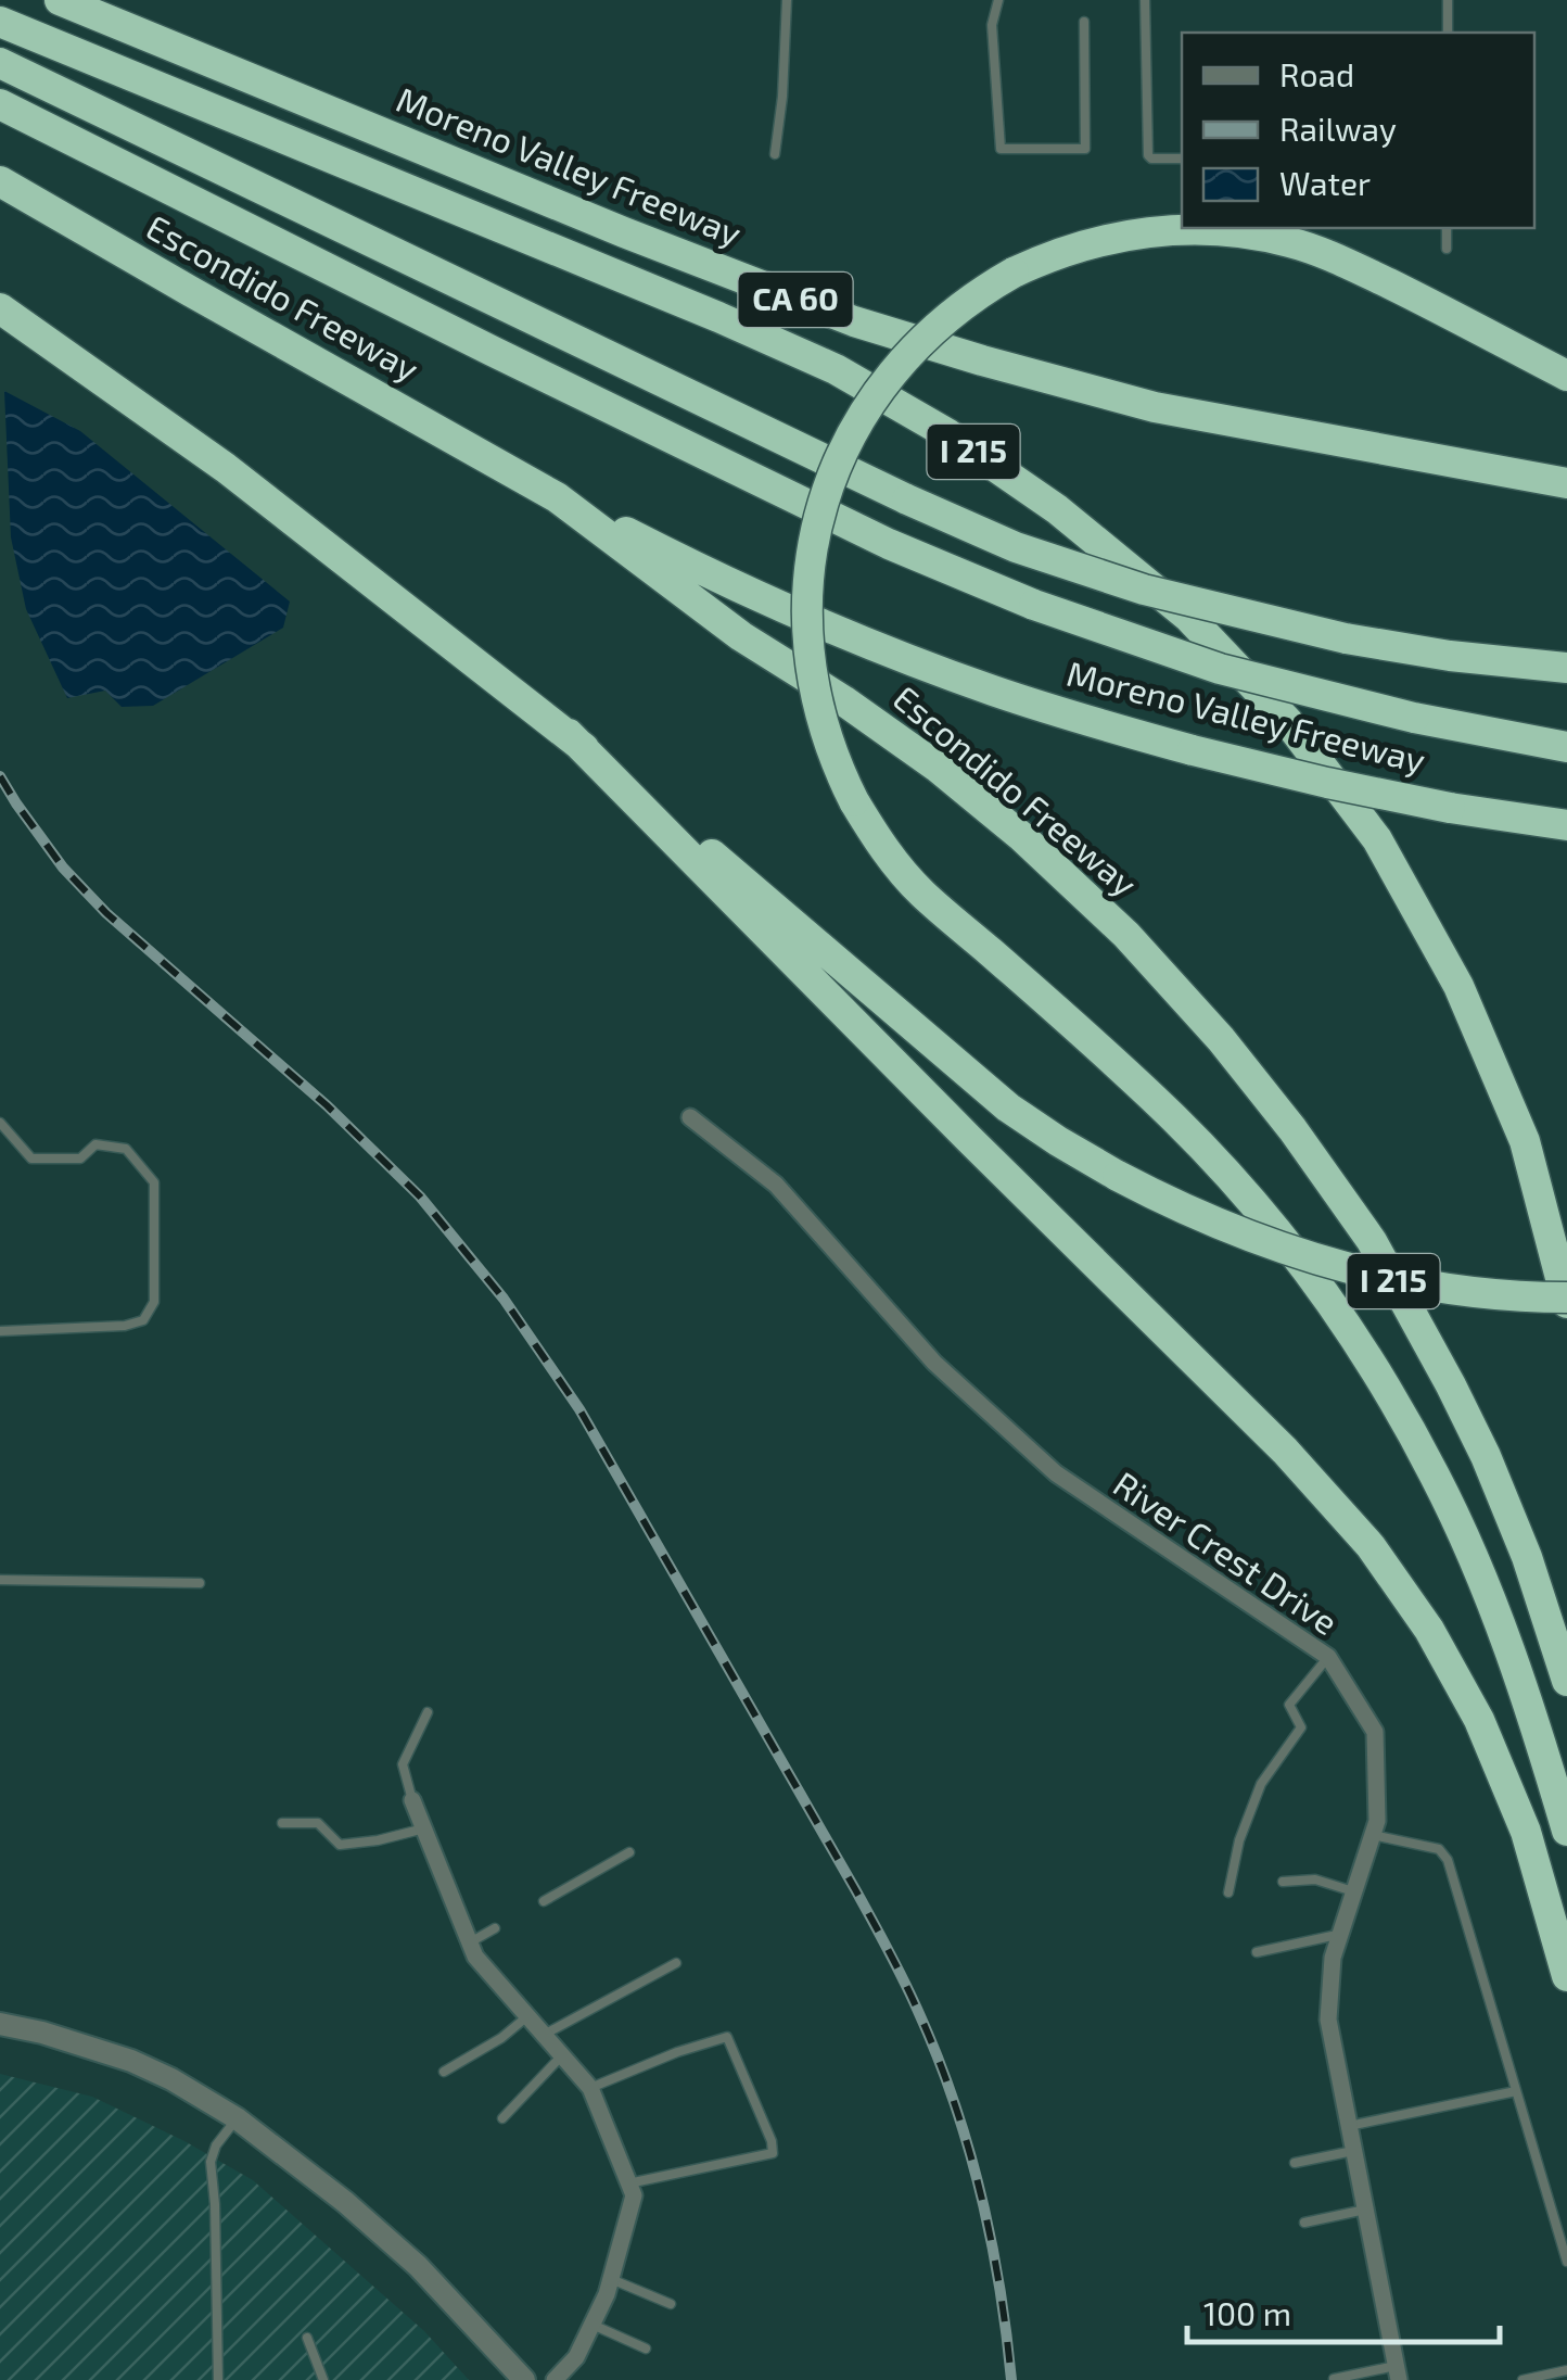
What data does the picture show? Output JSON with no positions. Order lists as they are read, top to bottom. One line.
{"streets":{"highway":["Moreno Valley Freeway","Escondido Freeway","CA 60","I 215"],"street":["River Crest Drive"]},"crossings":[["Moreno Valley Freeway","Escondido Freeway"]],"legend":["Road","Railway","Water"],"scale_bar":"100 m"}
